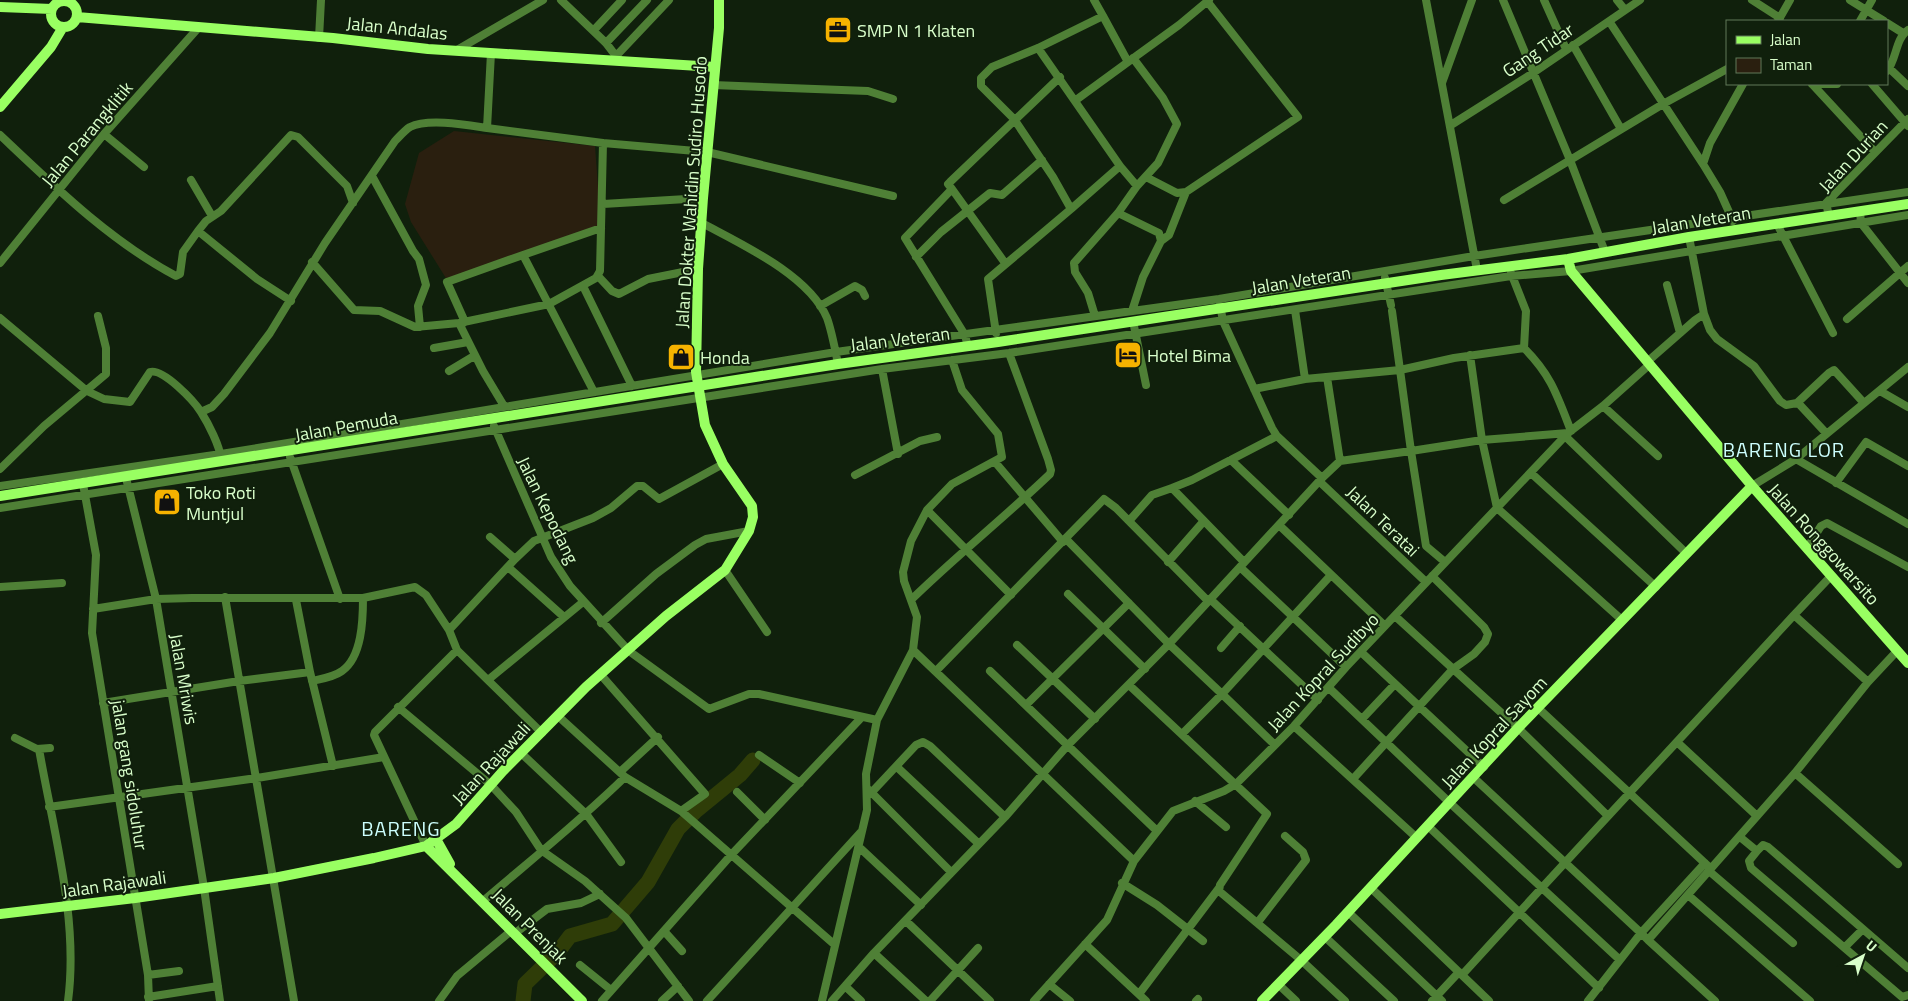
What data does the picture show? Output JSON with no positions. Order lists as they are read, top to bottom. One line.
{"streets":{"street":["Jalan Andalas","Gang Tidar","Jalan Parangklitik","Jalan Durian","Jalan Dokter Wahidin Sudiro Husodo","Jalan Veteran","Jalan Pemuda","Jalan Kepodang","Jalan Teratai","Jalan Ronggowarsito","Jalan Kopral Sudibyo","Jalan Mriwis","Jalan Kopral Sayom","Jalan Rajawali","jalan gang sidoluhur","Jalan Prenjak"]},"crossings":[["Jalan Andalas","Jalan Parangklitik"],["Jalan Andalas","Jalan Dokter Wahidin Sudiro Husodo"],["Jalan Durian","Jalan Veteran"],["Jalan Dokter Wahidin Sudiro Husodo","Jalan Veteran"],["Jalan Dokter Wahidin Sudiro Husodo","Jalan Pemuda"],["Jalan Dokter Wahidin Sudiro Husodo","Jalan Rajawali"],["Jalan Veteran","Jalan Pemuda"],["Jalan Veteran","Jalan Ronggowarsito"],["Jalan Veteran","Jalan Rajawali"],["Jalan Pemuda","Jalan Kepodang"],["Jalan Pemuda","Jalan Mriwis"],["Jalan Pemuda","Jalan Rajawali"],["Jalan Pemuda","jalan gang sidoluhur"],["Jalan Kepodang","Jalan Rajawali"],["Jalan Teratai","Jalan Kopral Sudibyo"],["Jalan Ronggowarsito","Jalan Kopral Sudibyo"],["Jalan Ronggowarsito","Jalan Kopral Sayom"],["Jalan Mriwis","Jalan Rajawali"],["Jalan Rajawali","jalan gang sidoluhur"],["Jalan Rajawali","Jalan Prenjak"]],"districts":["BARENG LOR","BARENG"],"places":{"office":["SMP N 1 Klaten"],"hotel":["Hotel Bima"],"shop":["Honda","Toko Roti Muntjul"]},"legend":["Jalan","Taman"],"north":"top right"}
